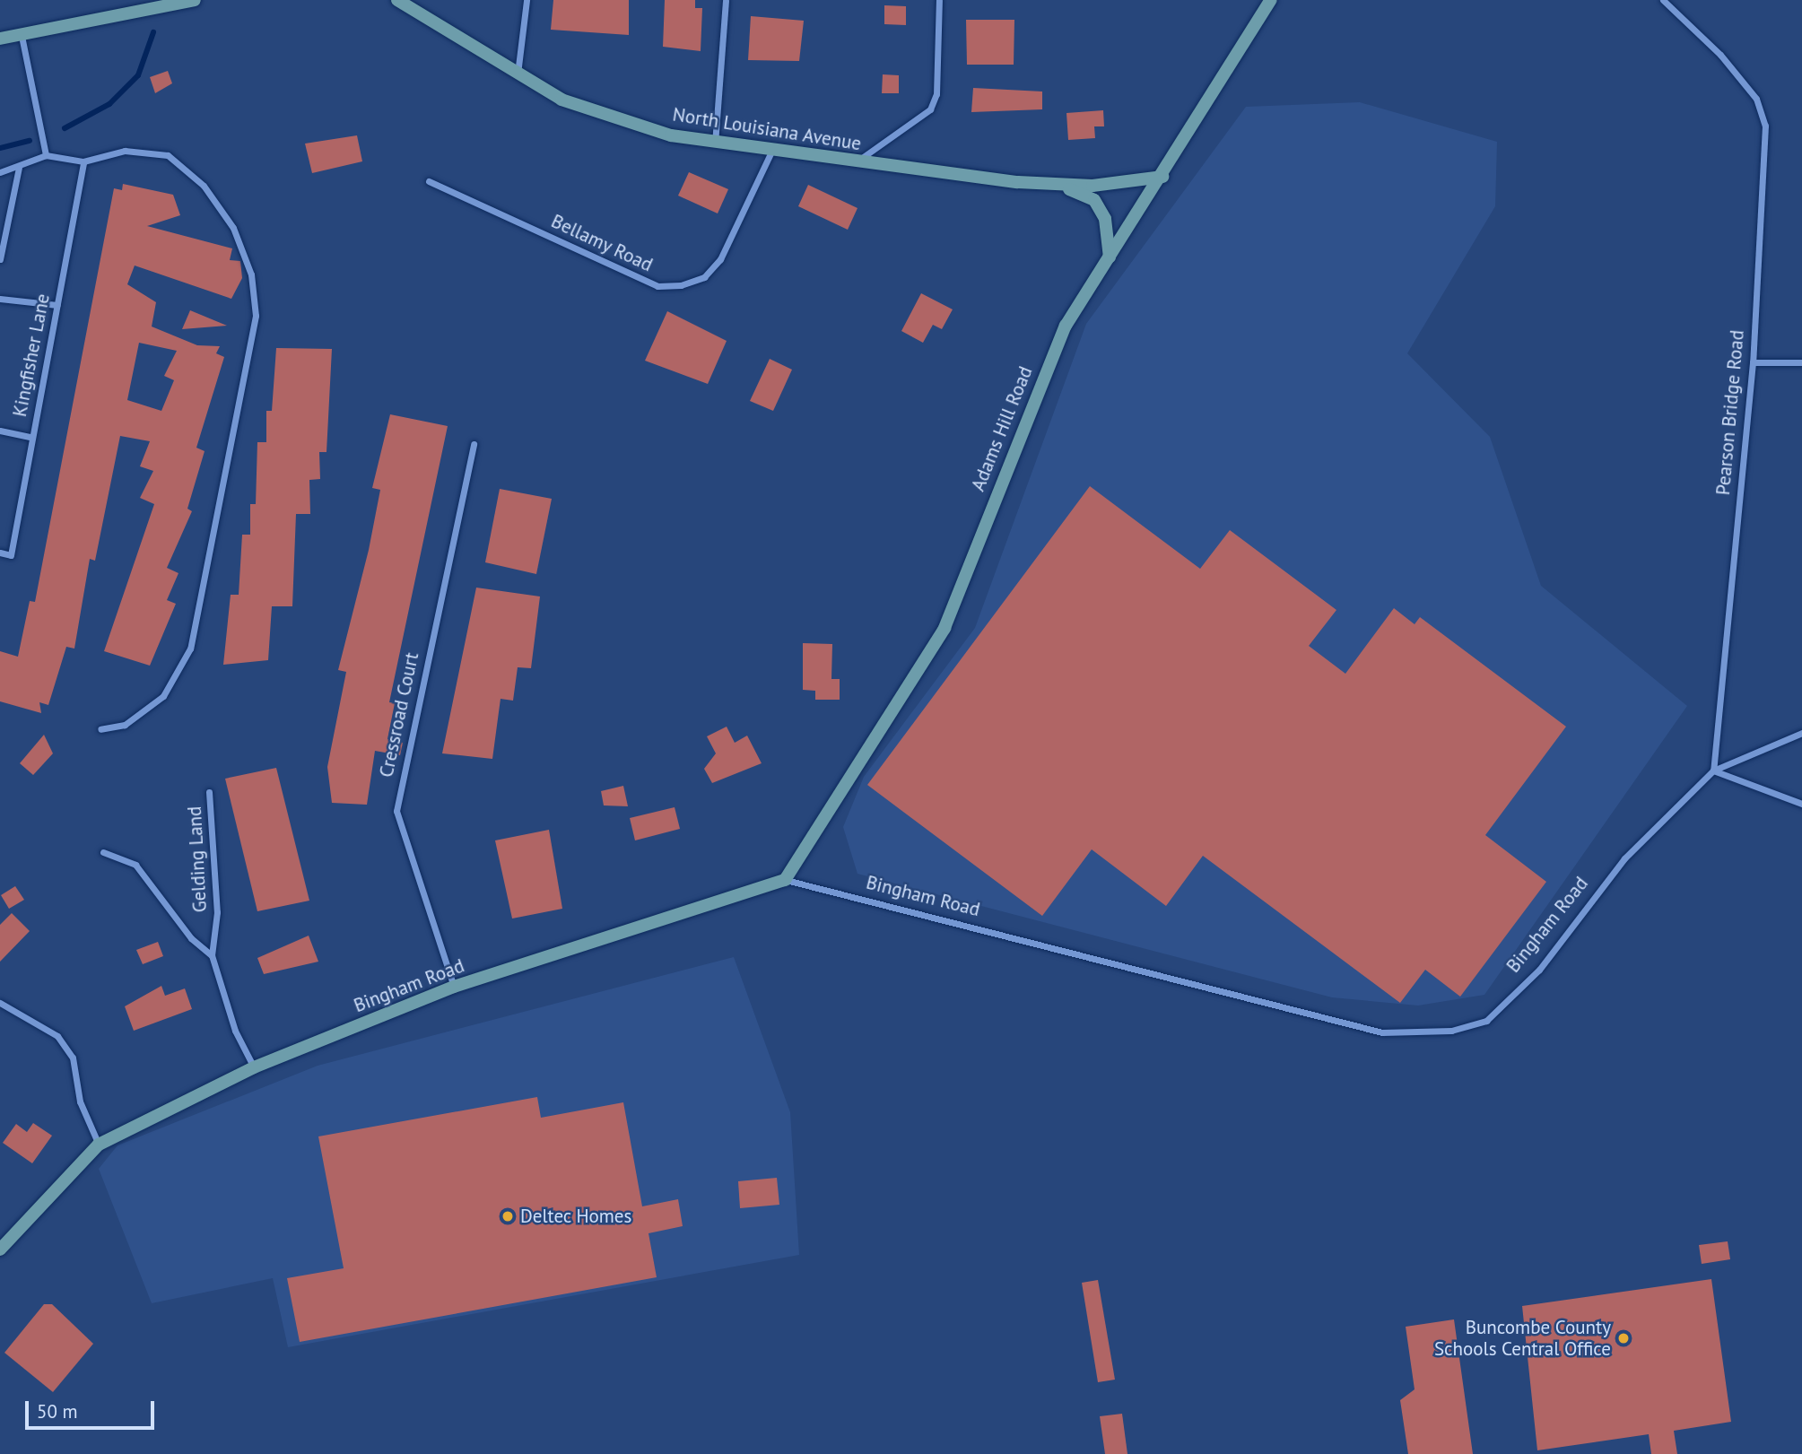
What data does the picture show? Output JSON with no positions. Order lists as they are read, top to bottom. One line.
{"streets":{"street":["North Louisiana Avenue","Bellamy Road","Kingfisher Lane","Pearson Bridge Road","Adams Hill Road","Cressroad Court","Gelding Land","Bingham Road"]},"crossings":[["North Louisiana Avenue","Bellamy Road"],["North Louisiana Avenue","Adams Hill Road"],["Pearson Bridge Road","Bingham Road"],["Adams Hill Road","Bingham Road"],["Cressroad Court","Bingham Road"],["Gelding Land","Bingham Road"]],"places":["Deltec Homes","Buncombe County Schools Central Office"],"scale_bar":"50 m"}
